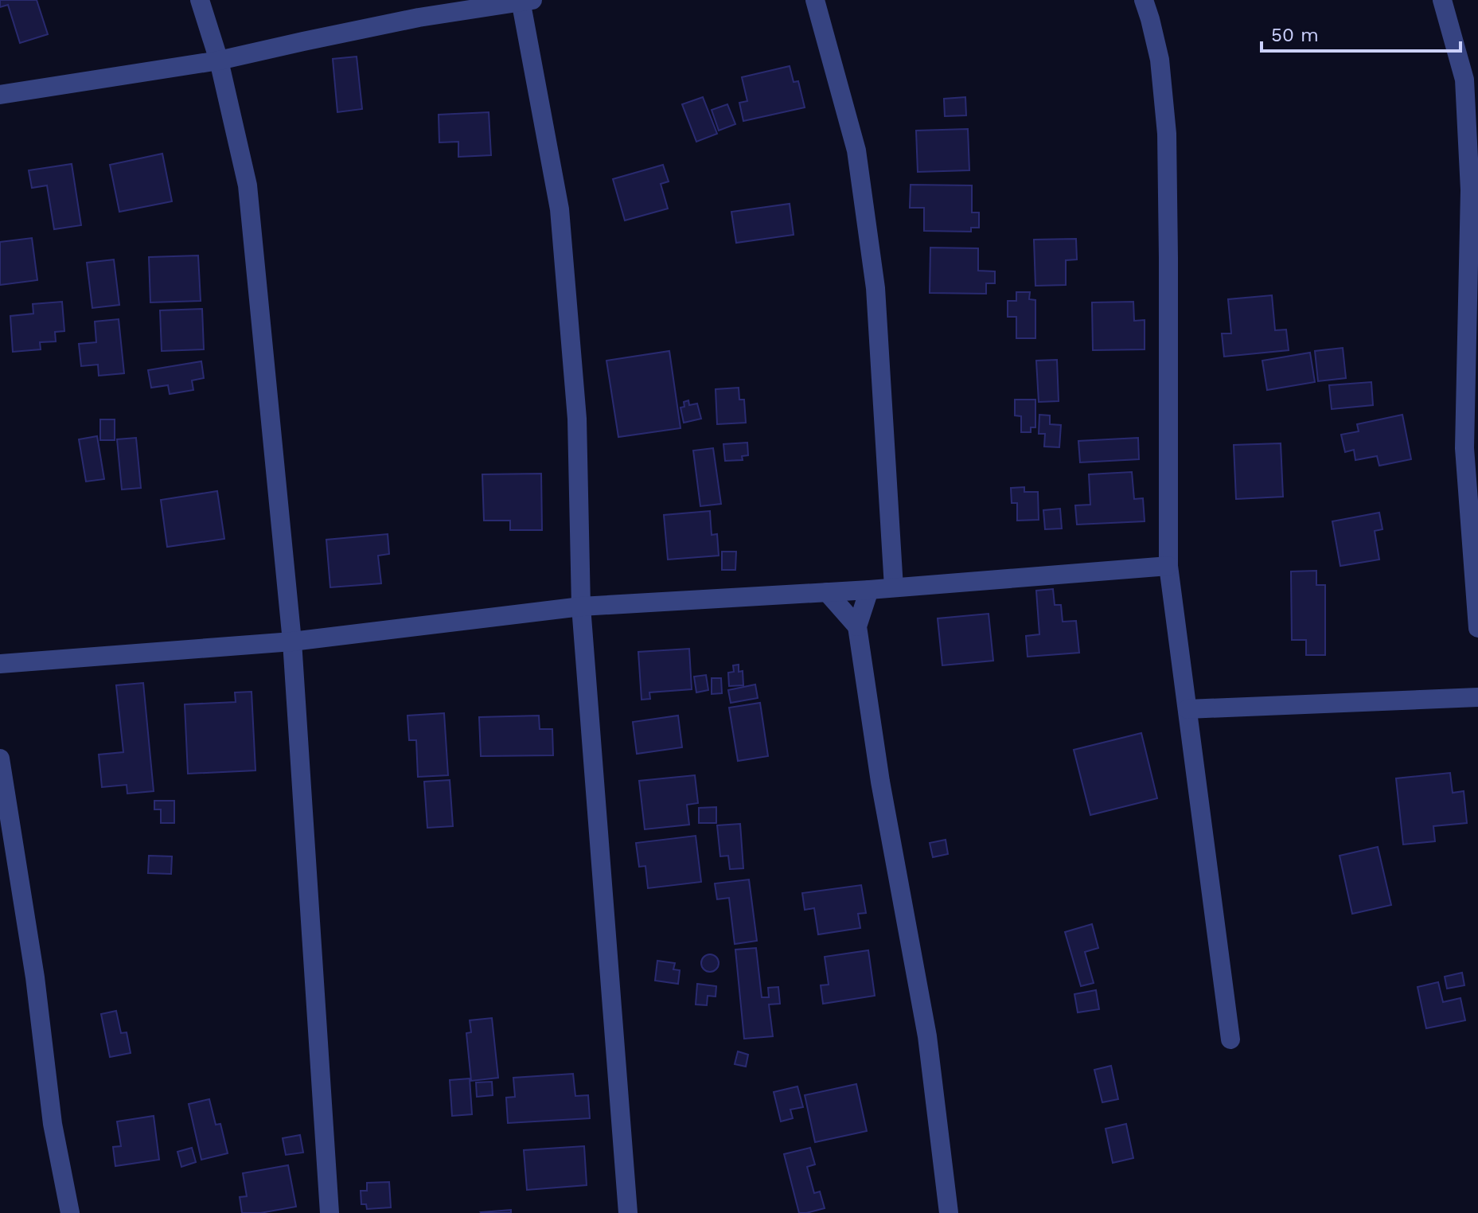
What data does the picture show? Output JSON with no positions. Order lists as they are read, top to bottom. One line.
{"scale_bar":"50 m"}
